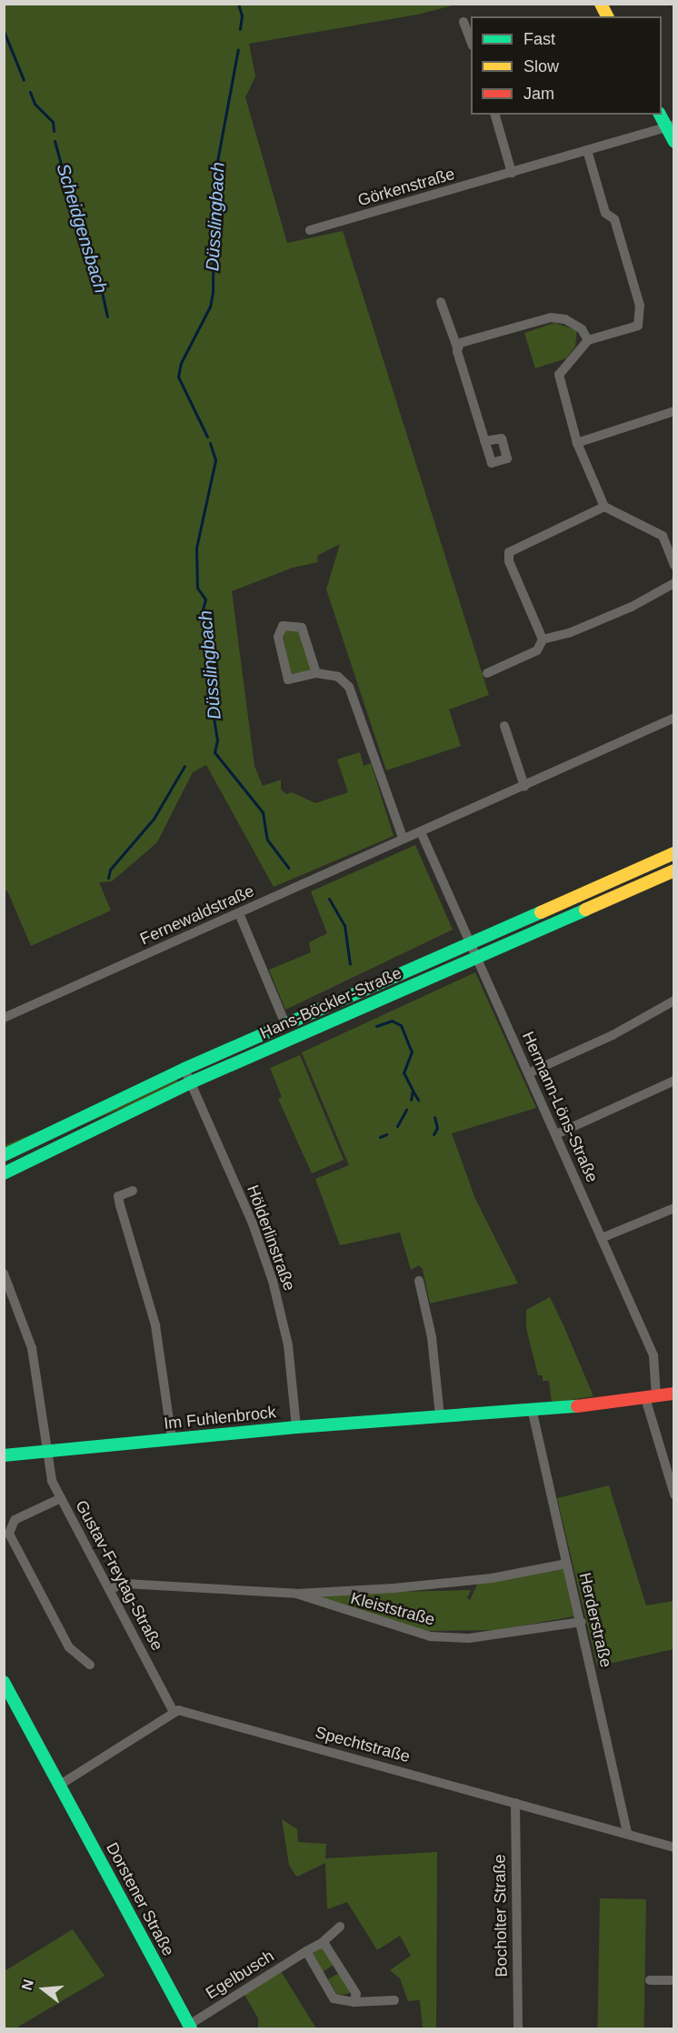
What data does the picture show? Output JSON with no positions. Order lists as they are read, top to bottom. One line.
{"streets":{"main road":["Hans-Böckler-Straße","Im Fuhlenbrock","Dorstener Straße"],"street":["Görkenstraße","Fernewaldstraße","Hermann-Löns-Straße","Hölderlinstraße","Gustav-Freytag-Straße","Kleiststraße","Herderstraße","Spechtstraße","Bocholter Straße","Egelbusch"]},"crossings":[["Fernewaldstraße","Hans-Böckler-Straße"],["Fernewaldstraße","Hermann-Löns-Straße"],["Hans-Böckler-Straße","Hermann-Löns-Straße"],["Hans-Böckler-Straße","Hölderlinstraße"],["Hermann-Löns-Straße","Im Fuhlenbrock"],["Hölderlinstraße","Im Fuhlenbrock"],["Im Fuhlenbrock","Gustav-Freytag-Straße"],["Im Fuhlenbrock","Herderstraße"],["Gustav-Freytag-Straße","Kleiststraße"],["Gustav-Freytag-Straße","Spechtstraße"],["Kleiststraße","Herderstraße"],["Herderstraße","Spechtstraße"],["Spechtstraße","Bocholter Straße"],["Dorstener Straße","Egelbusch"]],"water":["Düsslingbach","Scheidgensbach"],"legend":["Fast","Slow","Jam"],"north":"left"}
